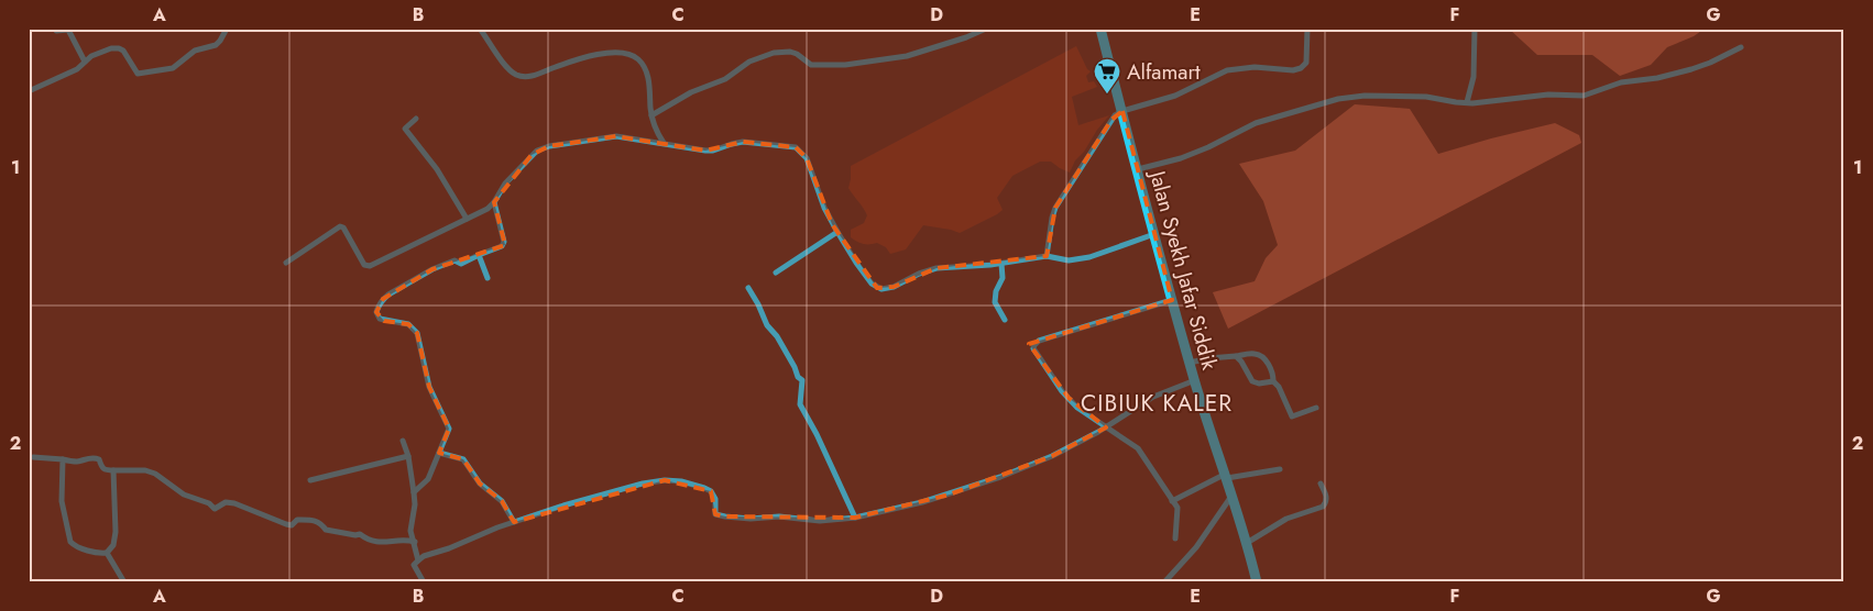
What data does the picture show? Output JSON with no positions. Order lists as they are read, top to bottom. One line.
{"streets":{"main road":["Jalan Syekh Jafar Siddik"]},"districts":["CIBIUK KALER"],"places":{"supermarket":["Alfamart"]},"grid":{"columns":["A","B","C","D","E","F","G"],"rows":["1","2"]}}
